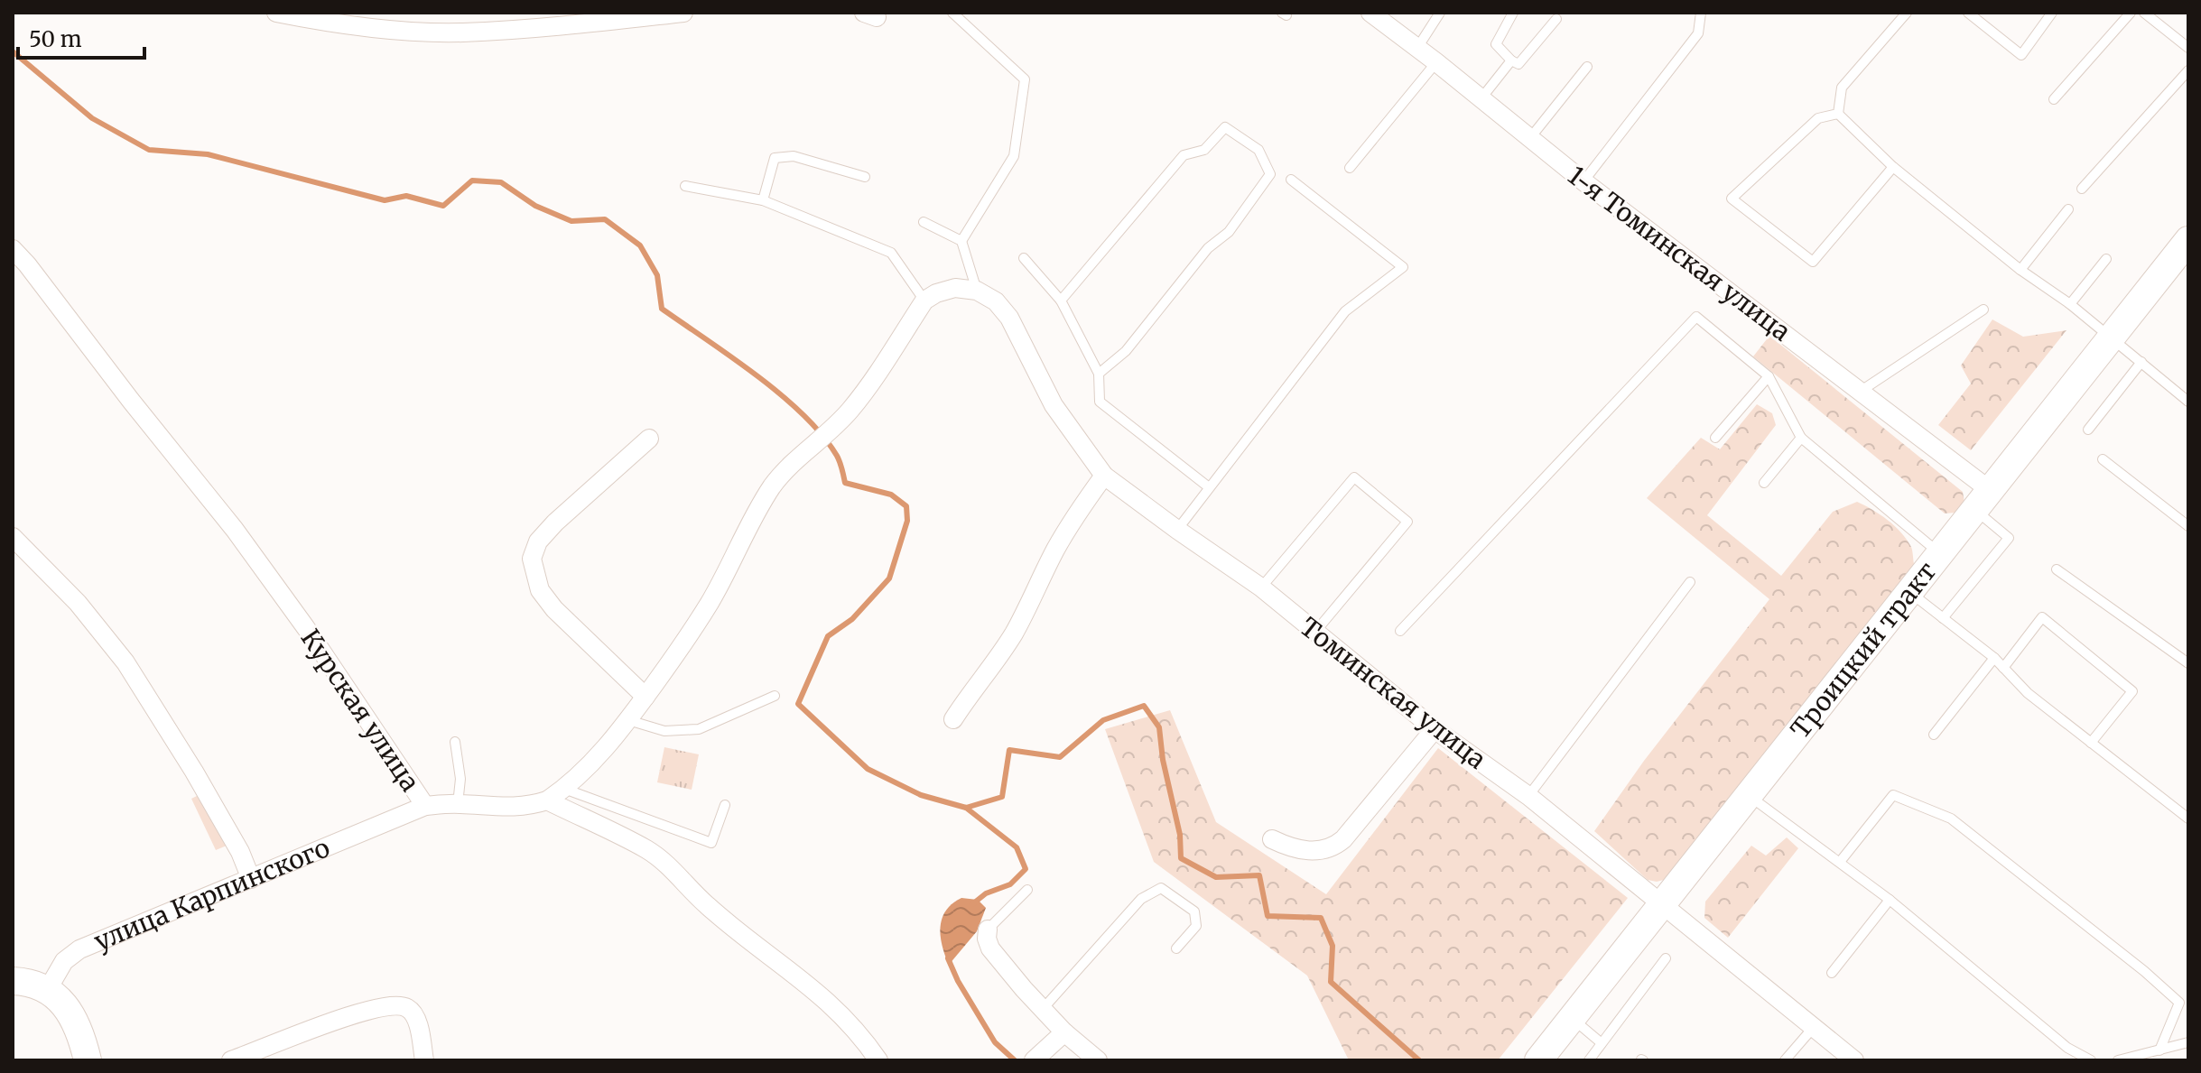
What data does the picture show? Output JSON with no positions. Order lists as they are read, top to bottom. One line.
{"streets":{"main road":["Троицкий тракт"],"street":["1-я Томинская улица","Томинская улица","Курская улица","улица Карпинского"]},"crossings":[["1-я Томинская улица","Троицкий тракт"],["Троицкий тракт","Томинская улица"],["Курская улица","улица Карпинского"]],"scale_bar":"50 m"}
